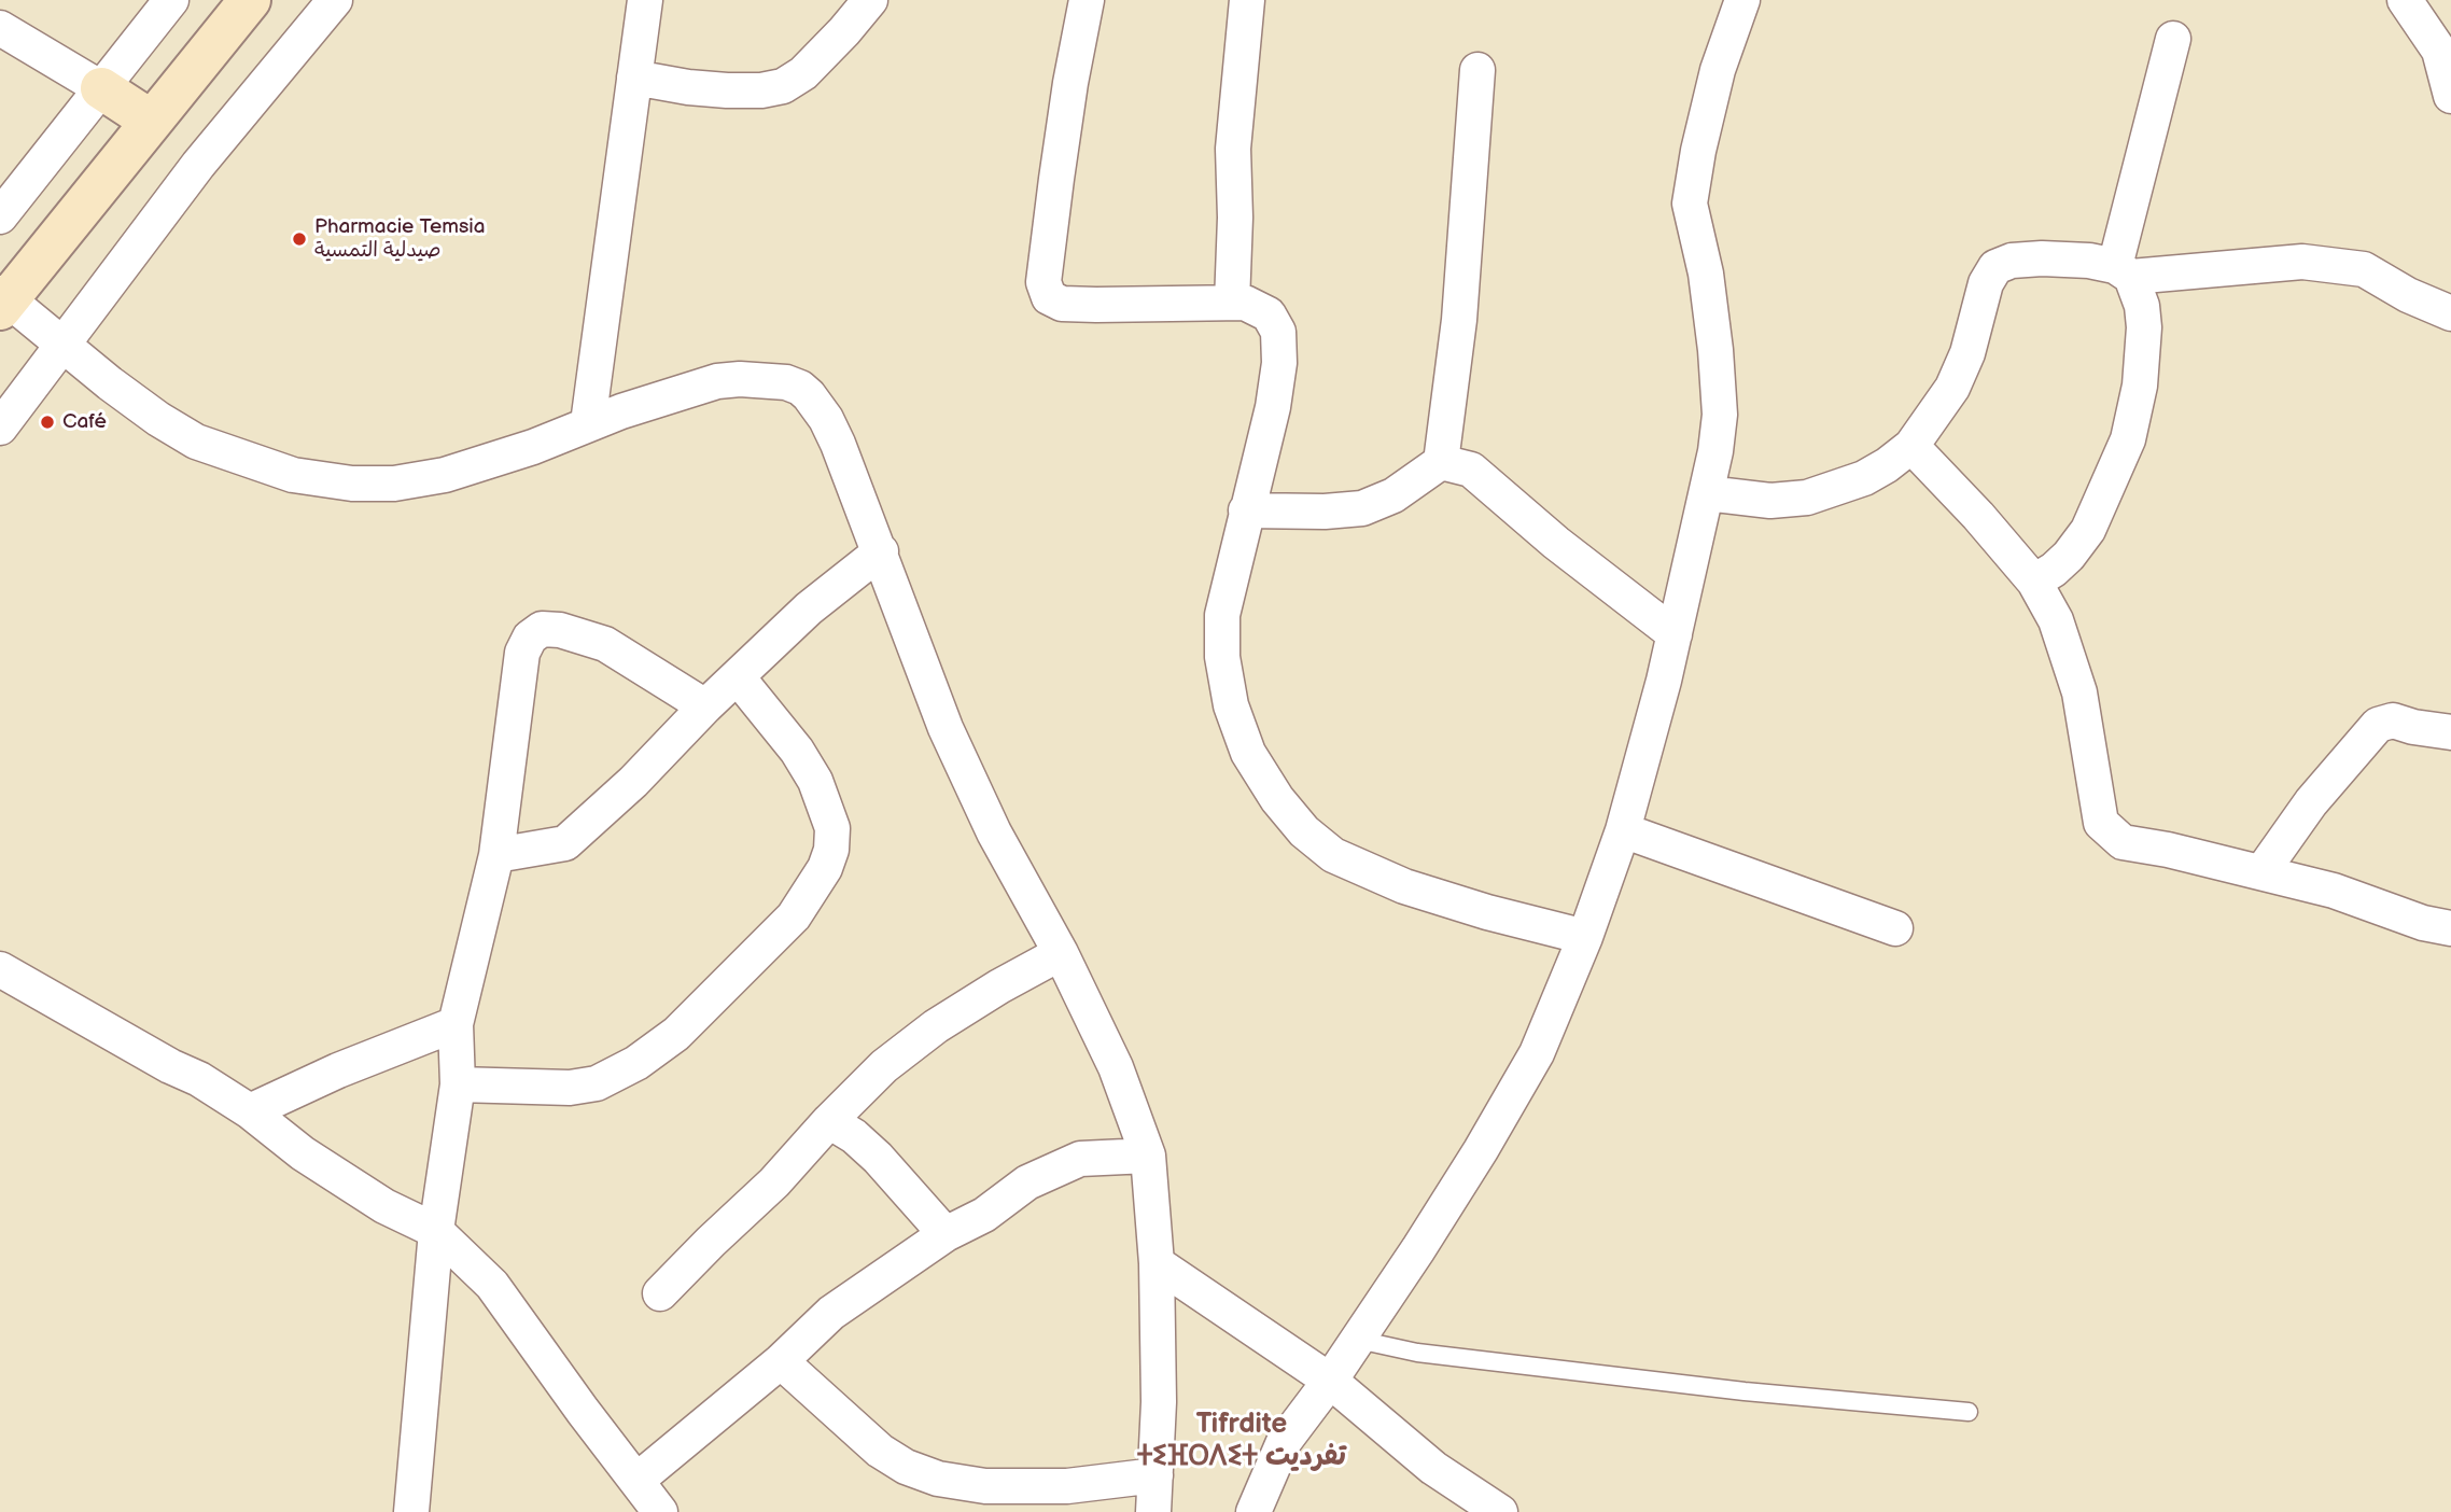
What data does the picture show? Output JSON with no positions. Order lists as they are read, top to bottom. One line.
{"districts":["Tifrdite ⵜⵉⴼⵔⴷⵉⵜ تفرديت"],"places":["Pharmacie Temsia صيدلية التمسية","Café"]}
